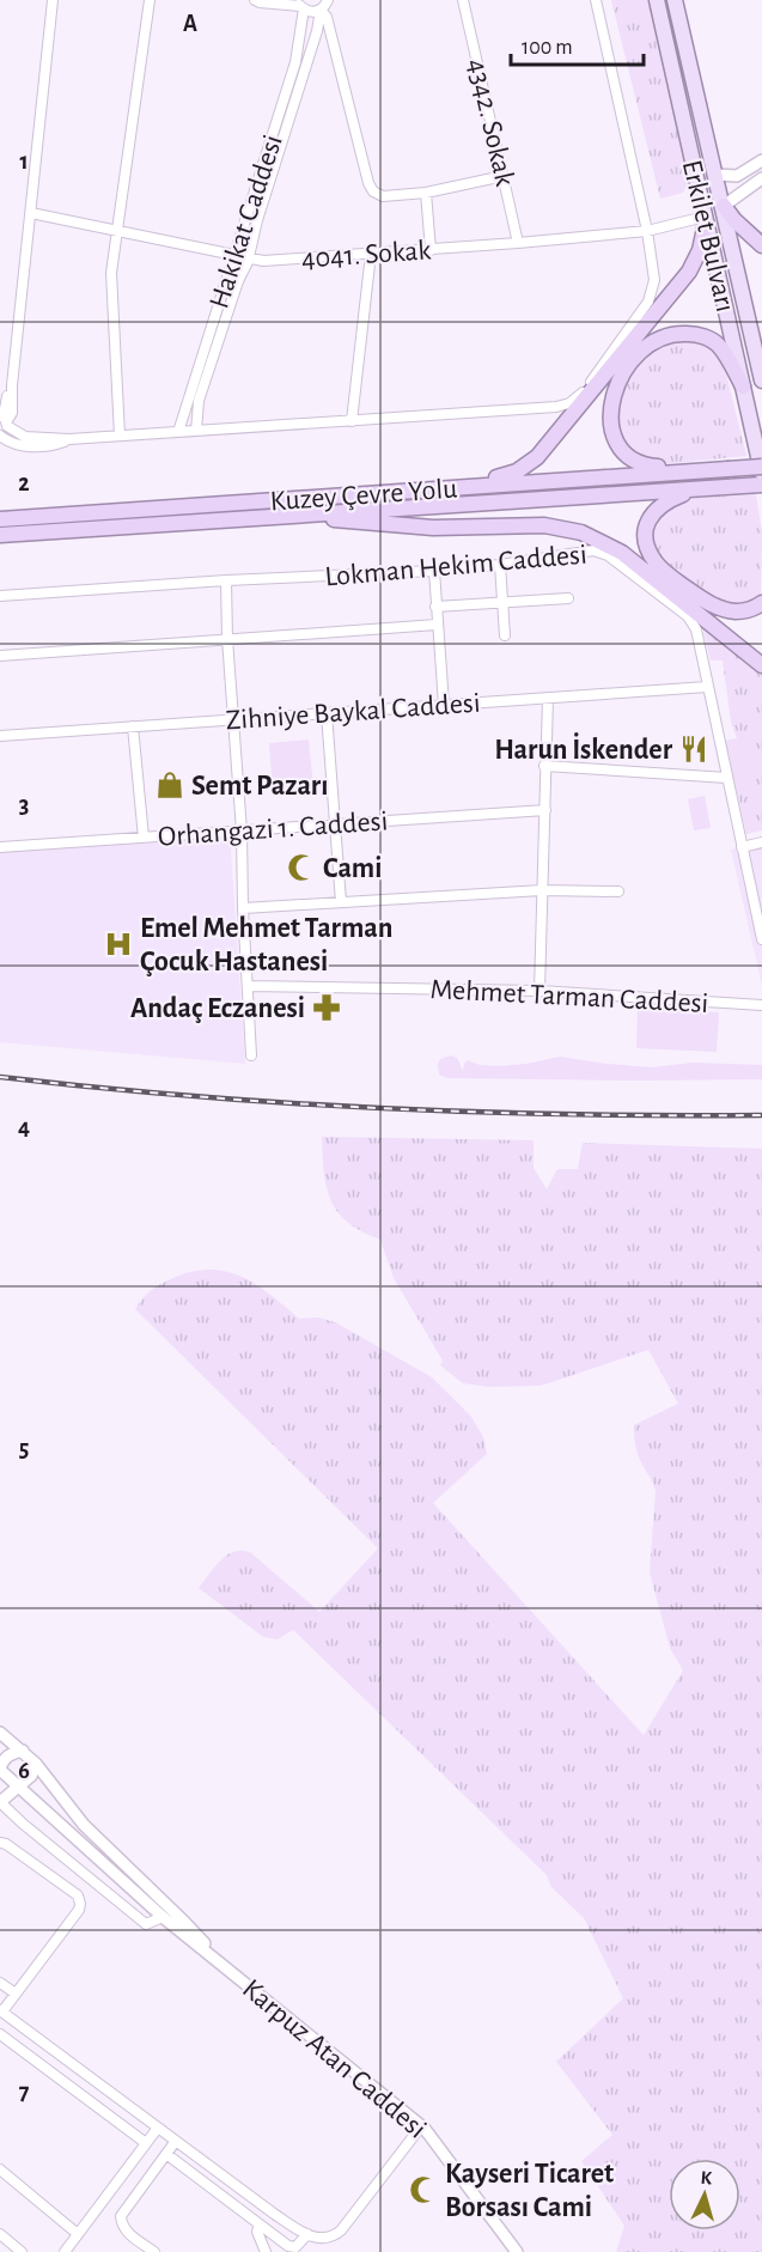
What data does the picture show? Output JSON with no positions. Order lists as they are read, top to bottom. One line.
{"streets":{"highway":["Kuzey Çevre Yolu"],"main road":["Erkilet Bulvarı"],"street":["4342. Sokak","Hakikat Caddesi","4041. Sokak","Lokman Hekim Caddesi","Zihniye Baykal Caddesi","Orhangazi 1. Caddesi","Mehmet Tarman Caddesi","Karpuz Atan Caddesi"]},"crossings":[["4342. Sokak","4041. Sokak"],["Hakikat Caddesi","4041. Sokak"],["Erkilet Bulvarı","4041. Sokak"],["Lokman Hekim Caddesi","Zihniye Baykal Caddesi"]],"places":{"restaurant":["Harun İskender"],"shop":["Semt Pazarı"],"mosque":["Cami","Kayseri Ticaret Borsası Cami"],"hospital":["Emel Mehmet Tarman Çocuk Hastanesi"],"pharmacy":["Andaç Eczanesi"]},"scale_bar":"100 m","north":"top","grid":{"columns":["A"],"rows":["1","2","3","4","5","6","7"]}}
